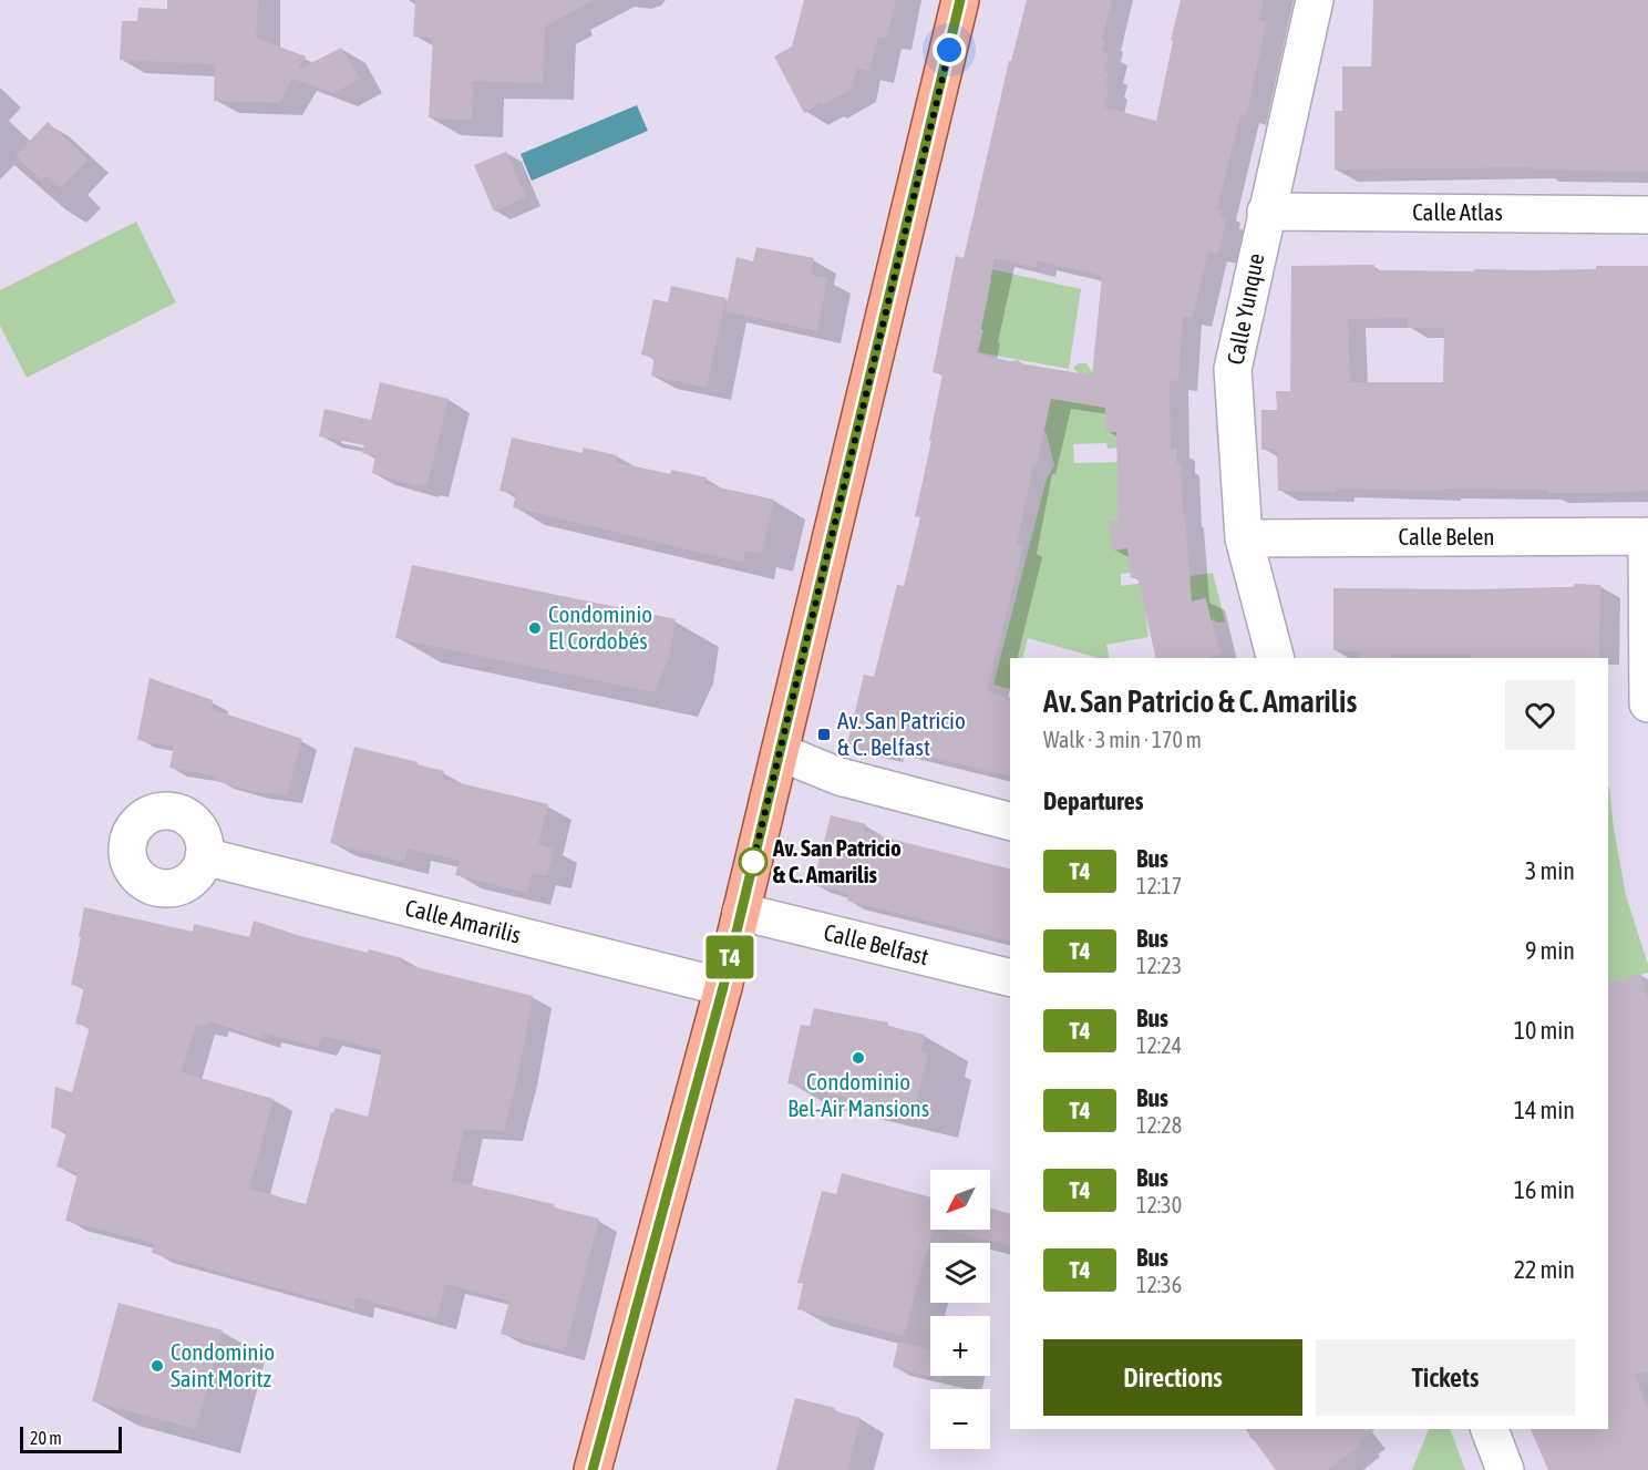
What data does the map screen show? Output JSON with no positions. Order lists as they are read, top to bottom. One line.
{"streets":{"street":["Calle Atlas","Calle Yunque","Calle Belen","Calle Amarilis","Calle Belfast"]},"crossings":[["Calle Atlas","Calle Yunque"],["Calle Yunque","Calle Belen"]],"places":{"other":["Condominio El Cordobés","Av. San Patricio & C. Amarilis","Condominio Bel-Air Mansions","Condominio Saint Moritz"],"transit":["Av. San Patricio & C. Belfast"]},"lines":["bus line T4"],"scale_bar":"20 m","north":"bottom left","page":{"on_map":"T4","heading":[["Av. San Patricio & C. Amarilis","Walk · 3 min · 170 m"],"Departures"],"list":[{"mark":"T4","name":"Bus","note":"12:17","value":"3 min"},{"mark":"T4","name":"Bus","note":"12:23","value":"9 min"},{"mark":"T4","name":"Bus","note":"12:24","value":"10 min"},{"mark":"T4","name":"Bus","note":"12:28","value":"14 min"},{"mark":"T4","name":"Bus","note":"12:30","value":"16 min"},{"mark":"T4","name":"Bus","note":"12:36","value":"22 min"}],"map_buttons":["+","−"],"buttons":["Directions","Tickets"],"scale":"20 m"}}
